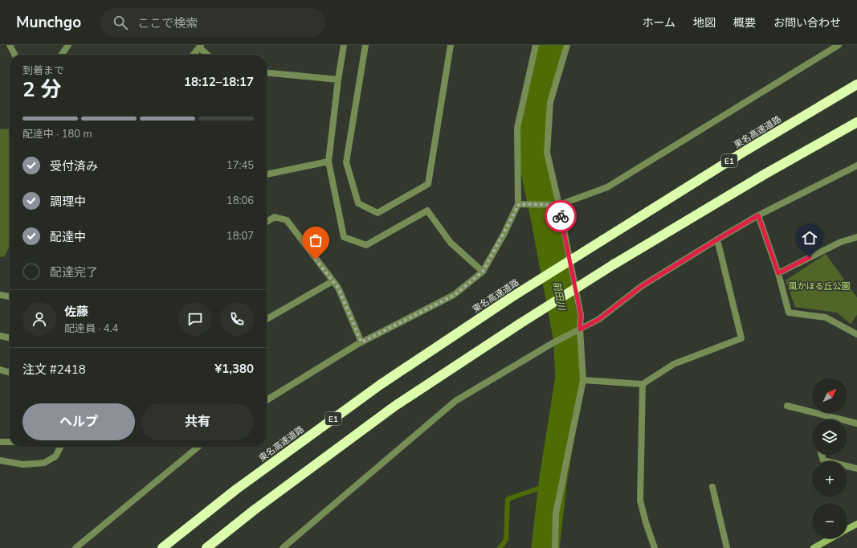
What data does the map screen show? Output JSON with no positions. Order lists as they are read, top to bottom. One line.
{"streets":{"highway":["東名高速道路","E1"]},"water":["前田川"],"parks":["風かほる丘公園"],"north":"top right","page":{"header":"Munchgo","search":"ここで検索","nav":["ホーム","地図","概要","お問い合わせ"],"heading":["2 分","到着まで","18:12–18:17"],"panel":["佐藤","配達員 · 4.4","注文 #2418","¥1,380"],"bar":"配達中 · 180 m","list":[["受付済み","17:45"],["調理中","18:06"],["配達中","18:07"],"配達完了"],"map_buttons":["+","−"],"buttons":["ヘルプ","共有"]}}
